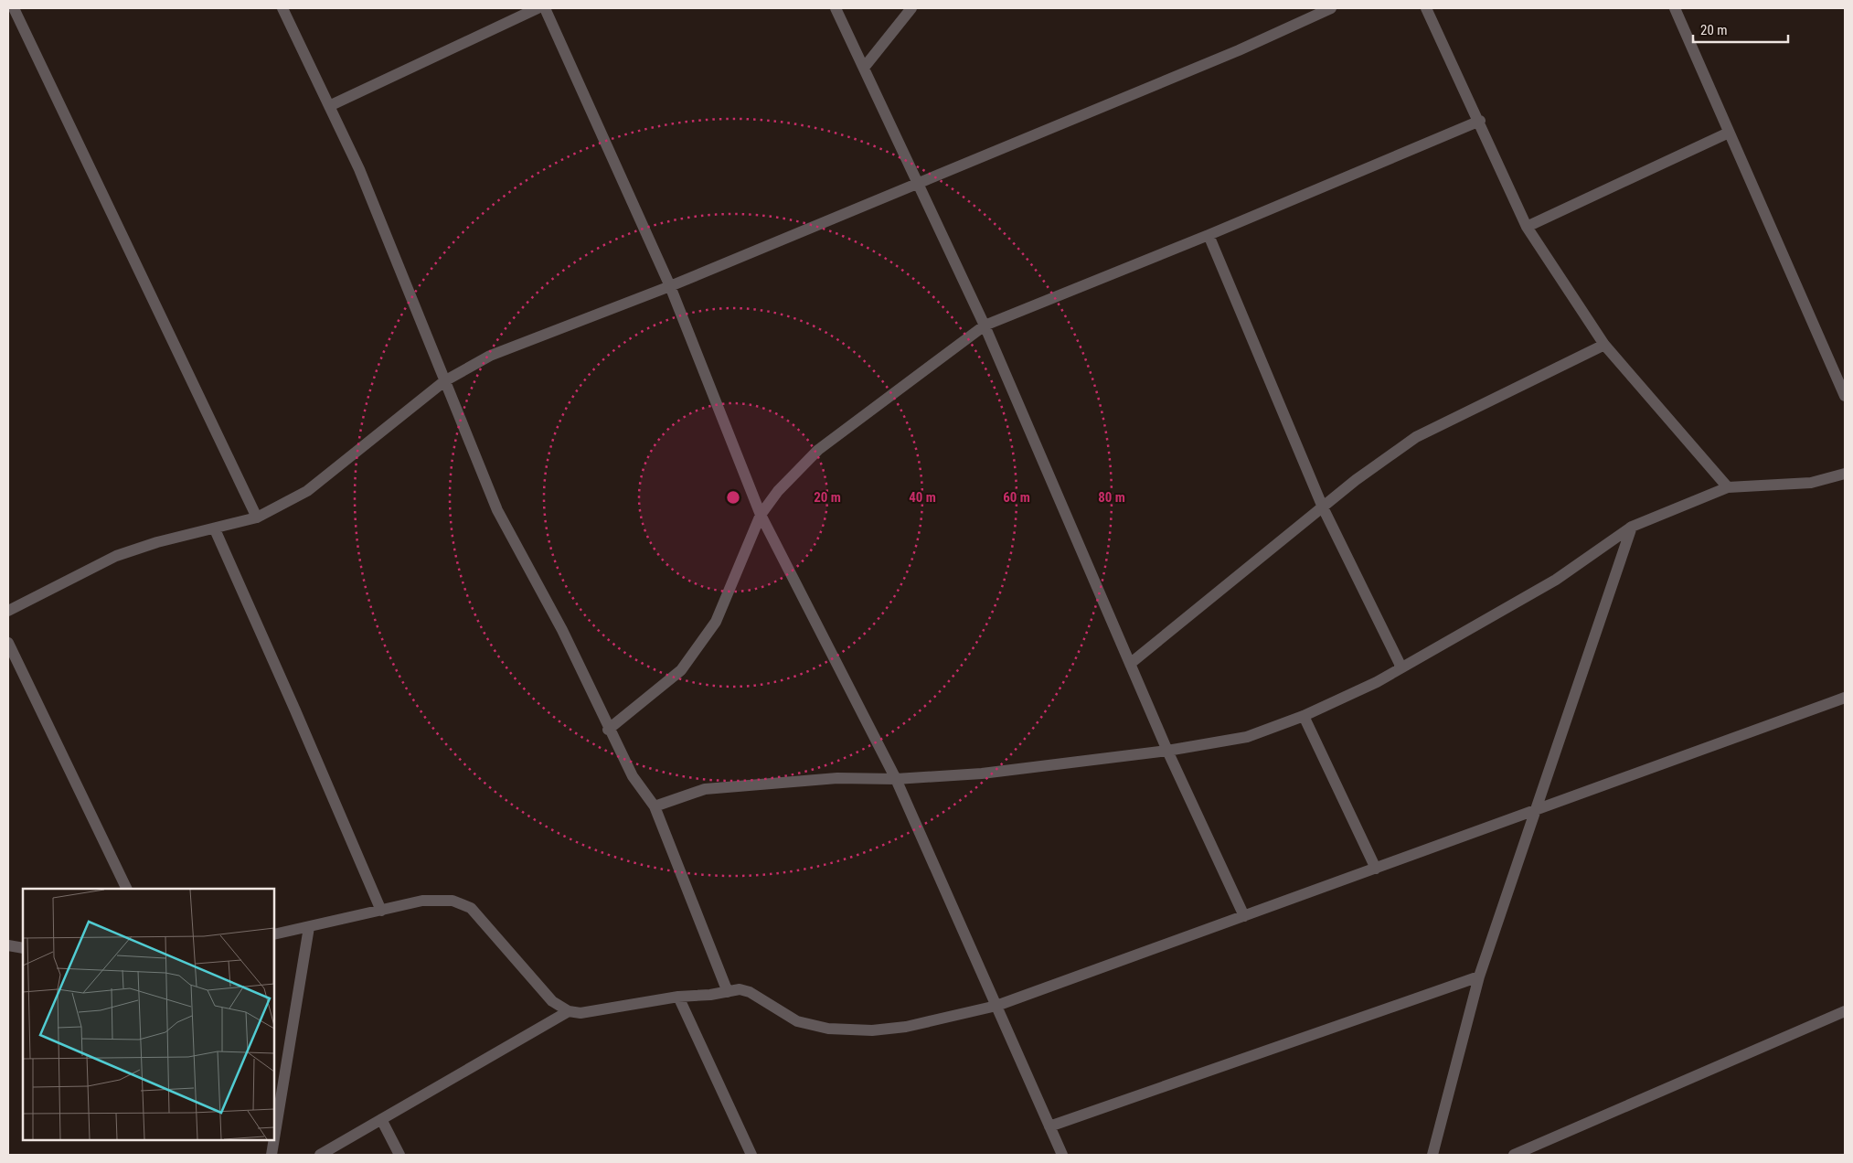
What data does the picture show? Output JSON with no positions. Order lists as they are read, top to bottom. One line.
{"scale_bar":"20 m","rings":["20 m","40 m","60 m","80 m"]}
